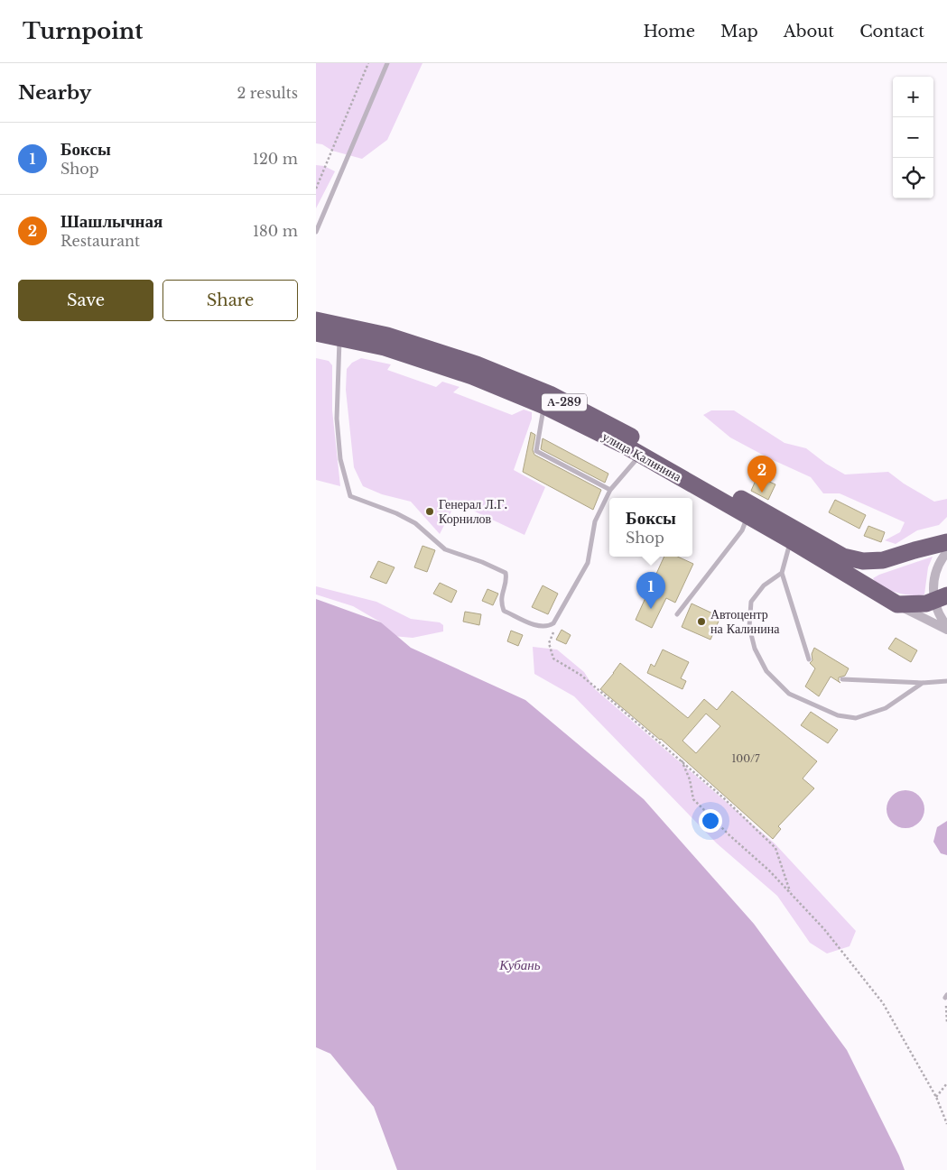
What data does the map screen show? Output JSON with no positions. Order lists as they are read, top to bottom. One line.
{"streets":{"highway":["А-289","улица Калинина"]},"water":["Кубань"],"places":["Генерал Л.Г. Корнилов","Автоцентр на Калинина"],"house_numbers":["100/7"],"page":{"header":"Turnpoint","nav":["Home","Map","About","Contact"],"heading":["Nearby","2 results"],"map_buttons":["+","−"],"list":[{"mark":"1","name":"Боксы","note":"Shop","value":"120 m"},{"mark":"2","name":"Шашлычная","note":"Restaurant","value":"180 m"}],"buttons":["Save","Share"],"pins":["2","1"],"popup":["Боксы","Shop"]}}
